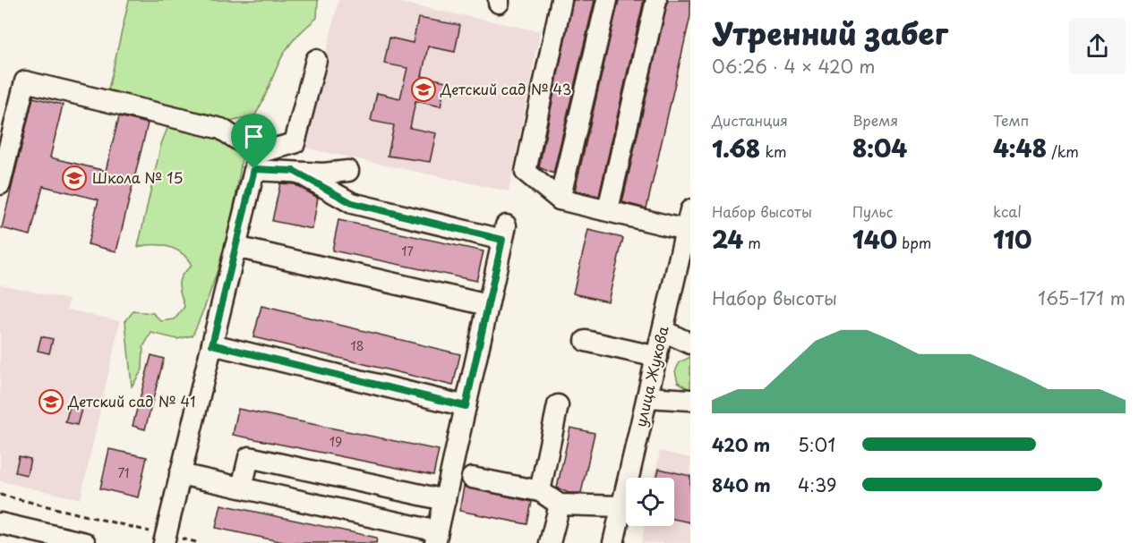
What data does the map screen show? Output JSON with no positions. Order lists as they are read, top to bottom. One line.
{"streets":{"street":["улица Жукова"]},"places":{"school or university":["Детский сад № 43","Школа № 15","Детский сад № 41"]},"house_numbers":["17","18","19","71"],"page":{"heading":["Утренний забег","06:26 · 4 × 420 m"],"stats":[["Дистанция","1.68 km"],["Время","8:04"],["Темп","4:48 /km"],["Набор высоты","24 m"],["Пульс","140 bpm"],["kcal","110"]],"chart":["Набор высоты","165–171 m"],"list":[{"name":"420 m","note":"5:01"},{"name":"840 m","note":"4:39"}]}}
